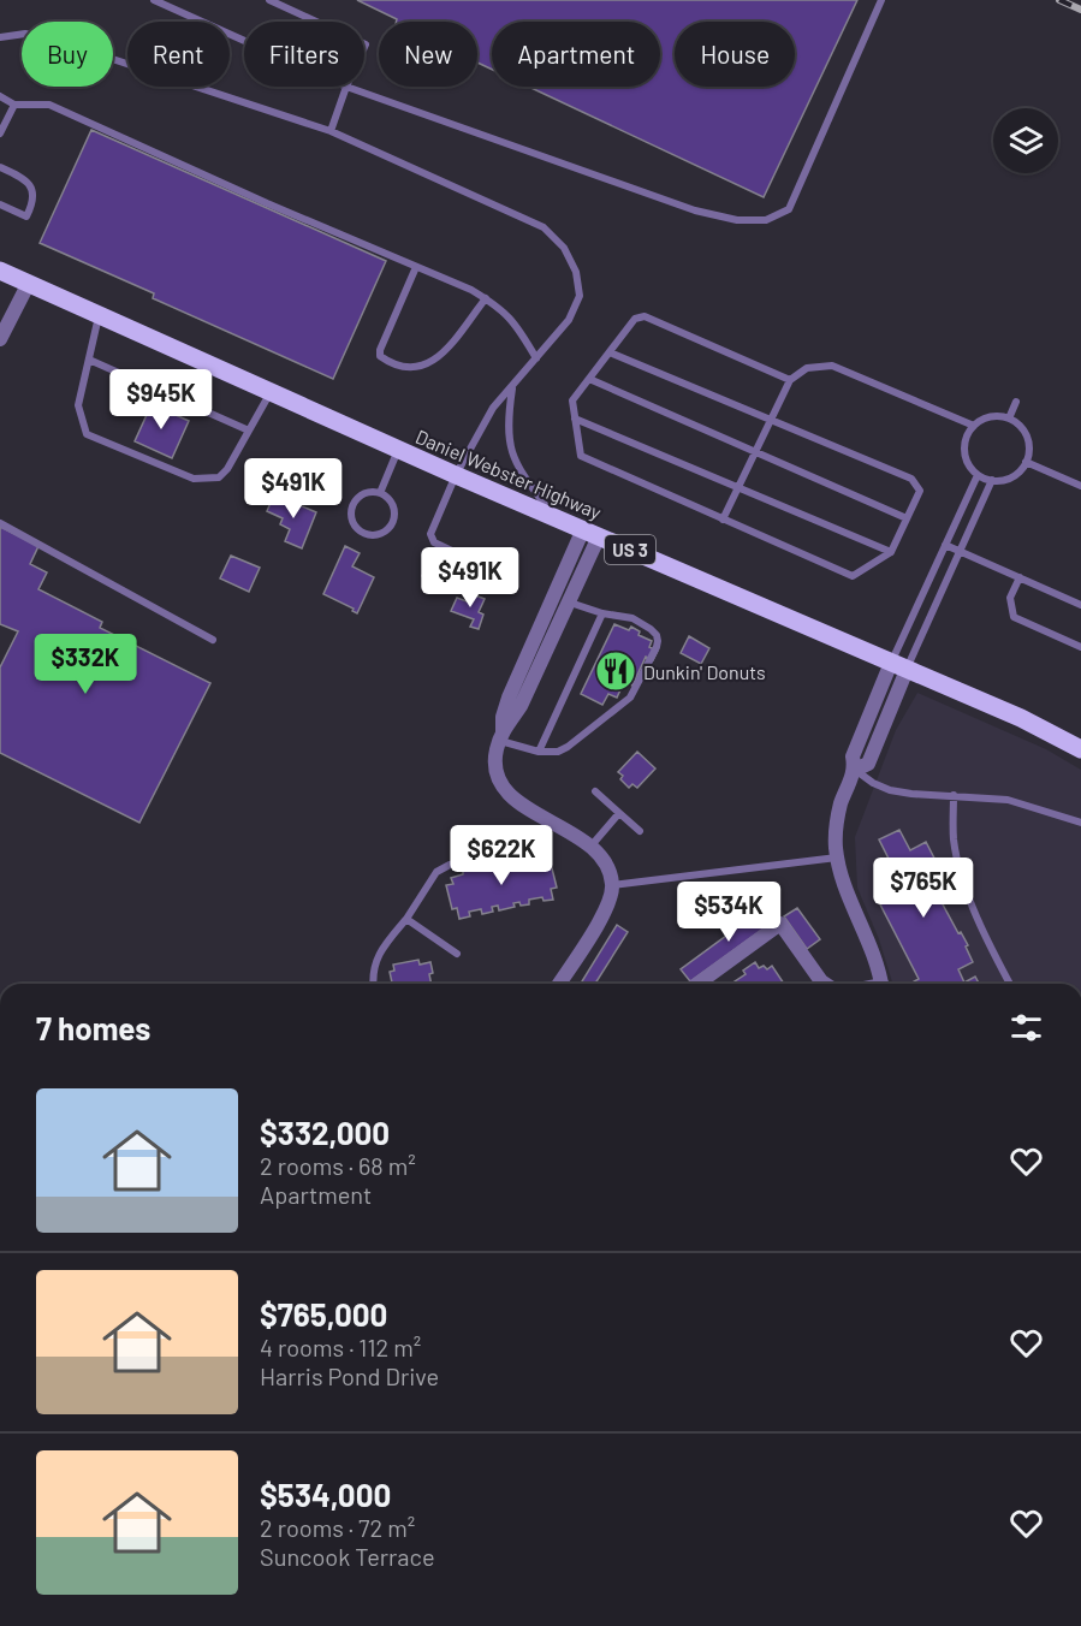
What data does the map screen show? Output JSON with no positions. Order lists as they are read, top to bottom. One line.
{"streets":{"main road":["Daniel Webster Highway","US 3"]},"places":{"restaurant":["Dunkin' Donuts"]},"page":{"chip":["Buy","Rent","Filters","New","Apartment","House"],"price":["$945K","$491K","$491K","$332K","$622K","$765K","$534K"],"heading":"7 homes","list":[{"name":"$332,000","note":"2 rooms · 68 m² · Apartment"},{"name":"$765,000","note":"4 rooms · 112 m² · Harris Pond Drive"},{"name":"$534,000","note":"2 rooms · 72 m² · Suncook Terrace"}]}}
